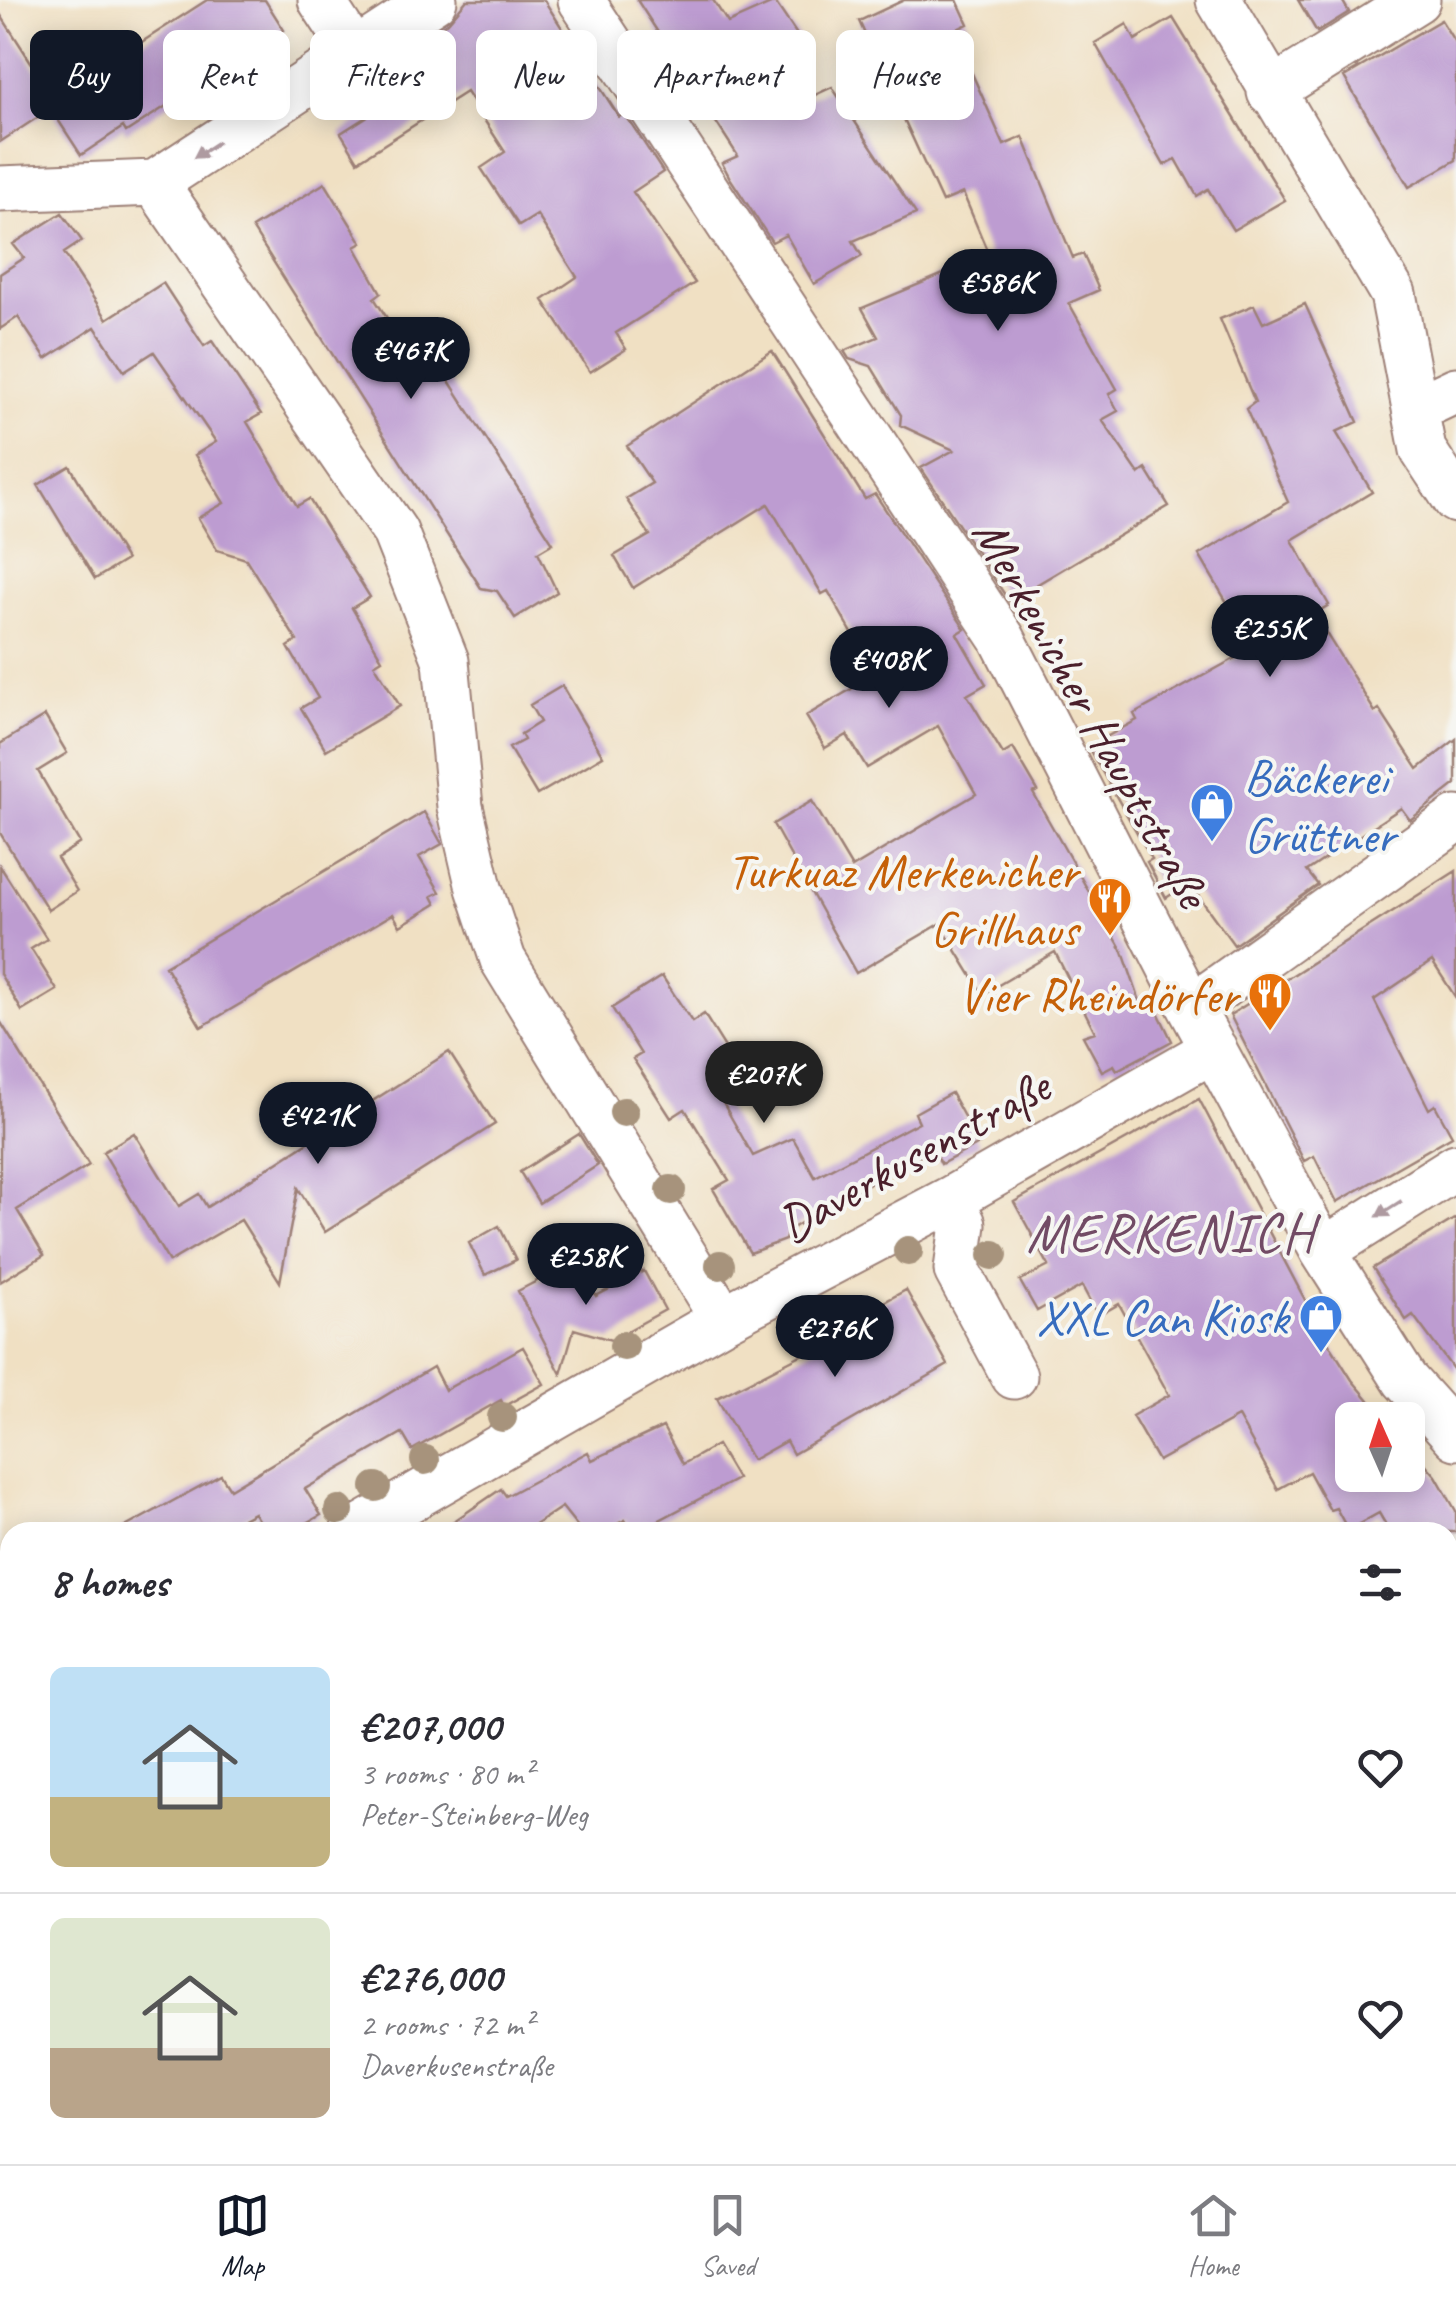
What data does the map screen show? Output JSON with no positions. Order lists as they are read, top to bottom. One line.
{"streets":{"street":["Merkenicher Hauptstraße","Daverkusenstraße"]},"crossings":[["Merkenicher Hauptstraße","Daverkusenstraße"]],"districts":["MERKENICH"],"places":{"shop":["Bäckerei Grüttner","XXL Can Kiosk"],"restaurant":["Turkuaz Merkenicher Grillhaus","Vier Rheindörfer"]},"north":"top","page":{"chip":["Buy","Rent","Filters","New","Apartment","House"],"price":["€586K","€467K","€255K","€408K","€207K","€421K","€258K","€276K"],"heading":"8 homes","list":[{"name":"€207,000","note":"3 rooms · 80 m² · Peter-Steinberg-Weg"},{"name":"€276,000","note":"2 rooms · 72 m² · Daverkusenstraße"}],"tabs":["Map","Saved","Home"]}}
